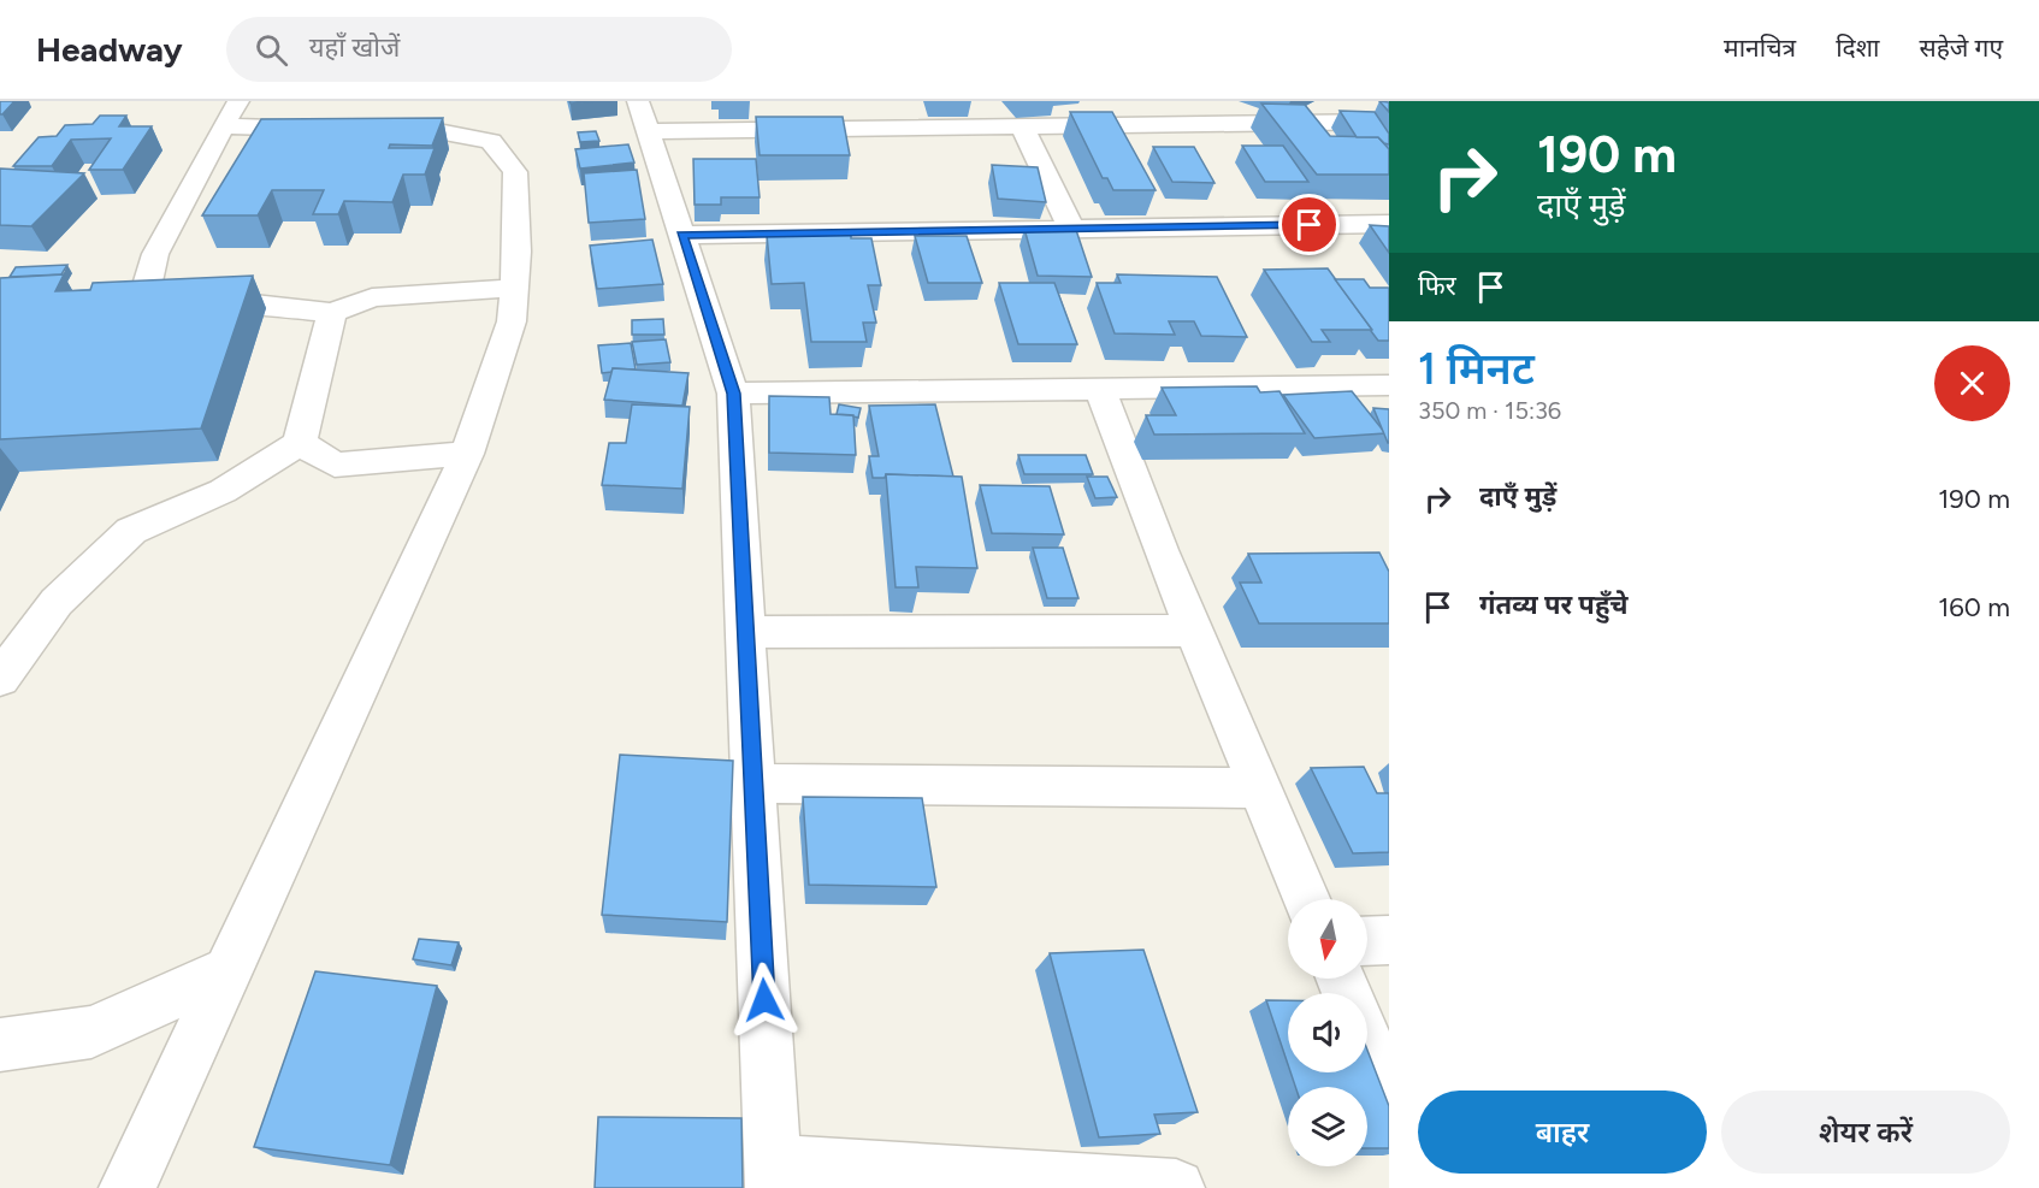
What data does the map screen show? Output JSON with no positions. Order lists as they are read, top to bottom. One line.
{"north":"bottom","page":{"header":"Headway","search":"यहाँ खोजें","nav":["मानचित्र","दिशा","सहेजे गए"],"turn":["190 m","दाएँ मुड़ें"],"then":"फिर","heading":["1 मिनट","350 m · 15:36"],"list":[{"name":"दाएँ मुड़ें","value":"190 m"},{"name":"गंतव्य पर पहुँचे","value":"160 m"}],"buttons":["बाहर","शेयर करें"]}}
